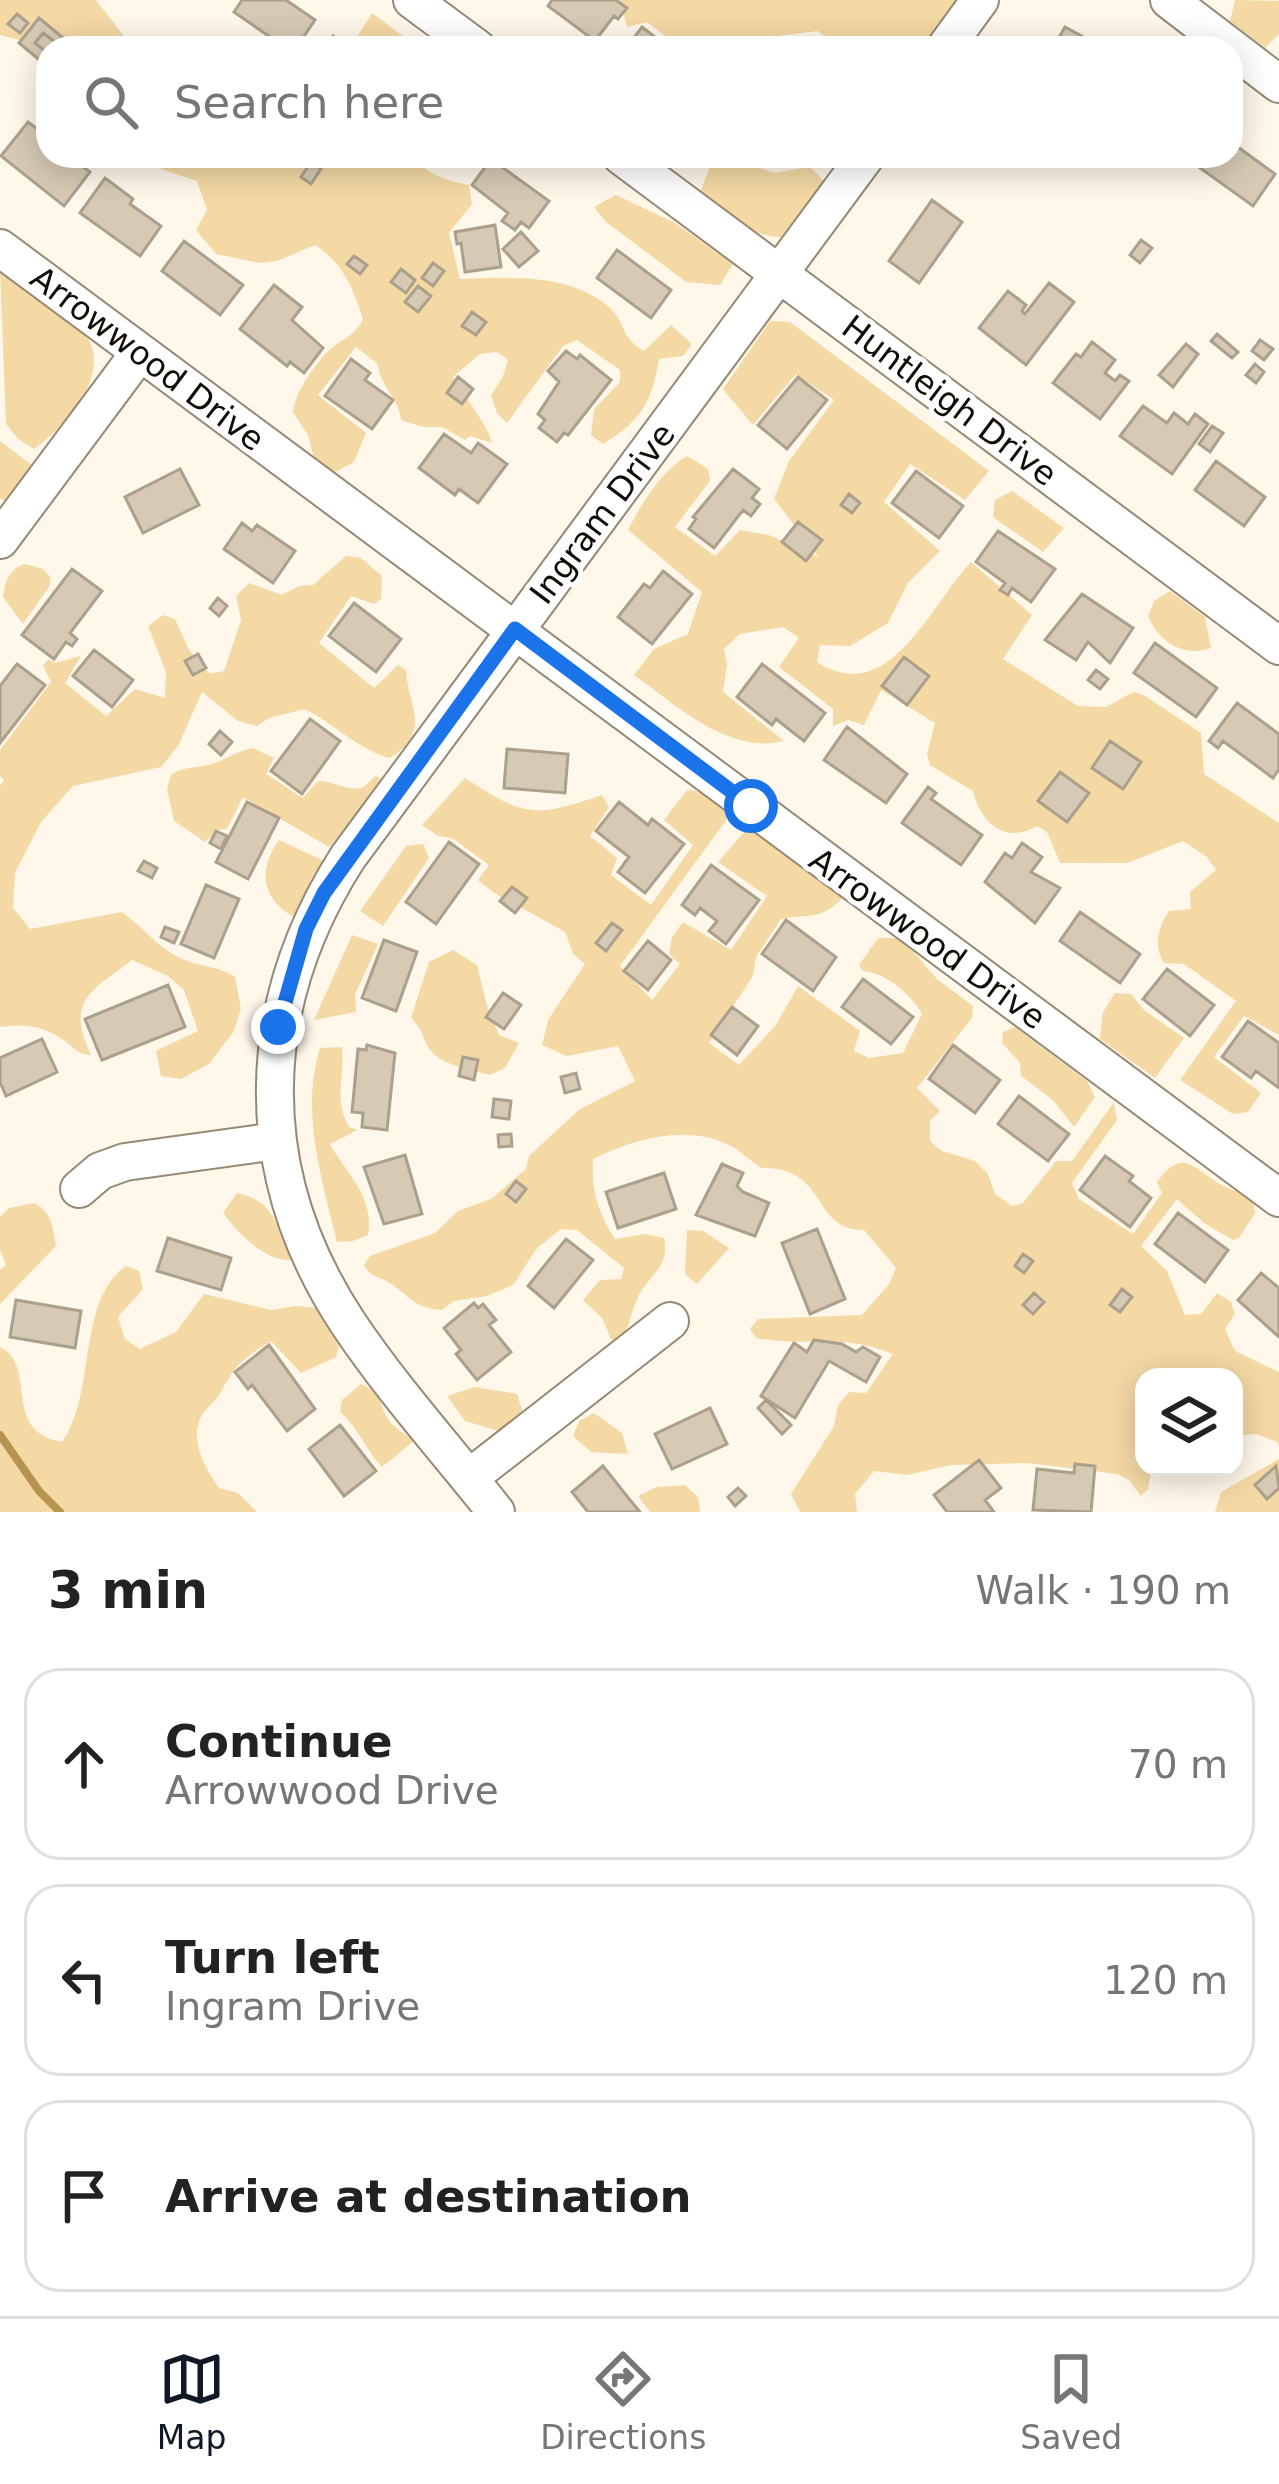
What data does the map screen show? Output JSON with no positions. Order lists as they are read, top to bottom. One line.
{"streets":{"street":["Arrowwood Drive","Huntleigh Drive","Ingram Drive"]},"crossings":[["Arrowwood Drive","Ingram Drive"],["Huntleigh Drive","Ingram Drive"]],"page":{"search":"Search here","heading":["3 min","Walk · 190 m"],"list":[["Continue","Arrowwood Drive","70 m"],["Turn left","Ingram Drive","120 m"],"Arrive at destination"],"nav":["Map","Directions","Saved"]}}
